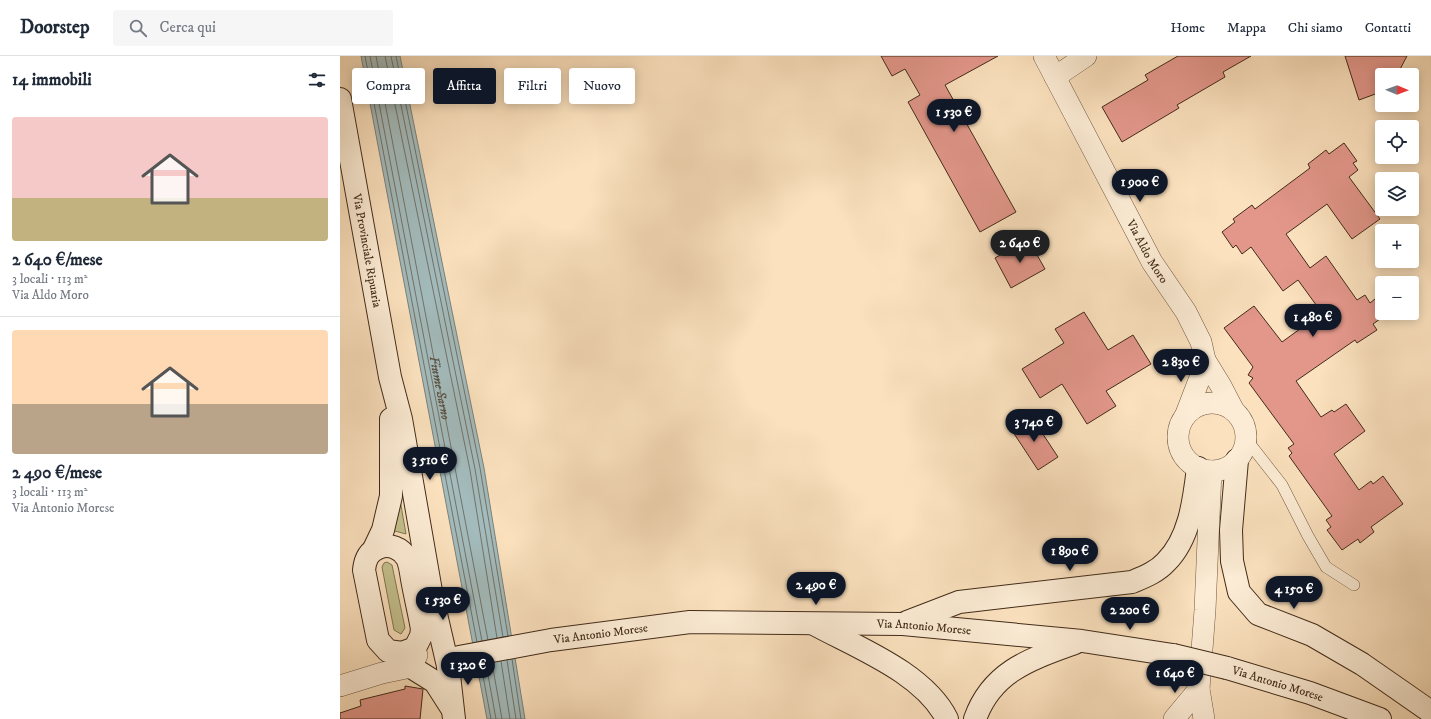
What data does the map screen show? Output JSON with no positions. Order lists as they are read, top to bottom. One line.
{"streets":{"street":["Via Provinciale Ripuaria","Via Aldo Moro","Via Antonio Morese"]},"crossings":[["Via Provinciale Ripuaria","Via Antonio Morese"]],"water":["Fiume Sarno"],"north":"right","page":{"header":"Doorstep","search":"Cerca qui","nav":["Home","Mappa","Chi siamo","Contatti"],"heading":"14 immobili","map_buttons":["+","−"],"chip":["Compra","Affitta","Filtri","Nuovo"],"price":["1 530 €","1 900 €","2 640 €","1 480 €","2 830 €","3 740 €","3 510 €","1 890 €","2 490 €","4 150 €","1 530 €","2 200 €","1 320 €","1 640 €"],"list":[{"name":"2 640 €/mese","note":"3 locali · 113 m² · Via Aldo Moro"},{"name":"2 490 €/mese","note":"3 locali · 113 m² · Via Antonio Morese"}]}}
